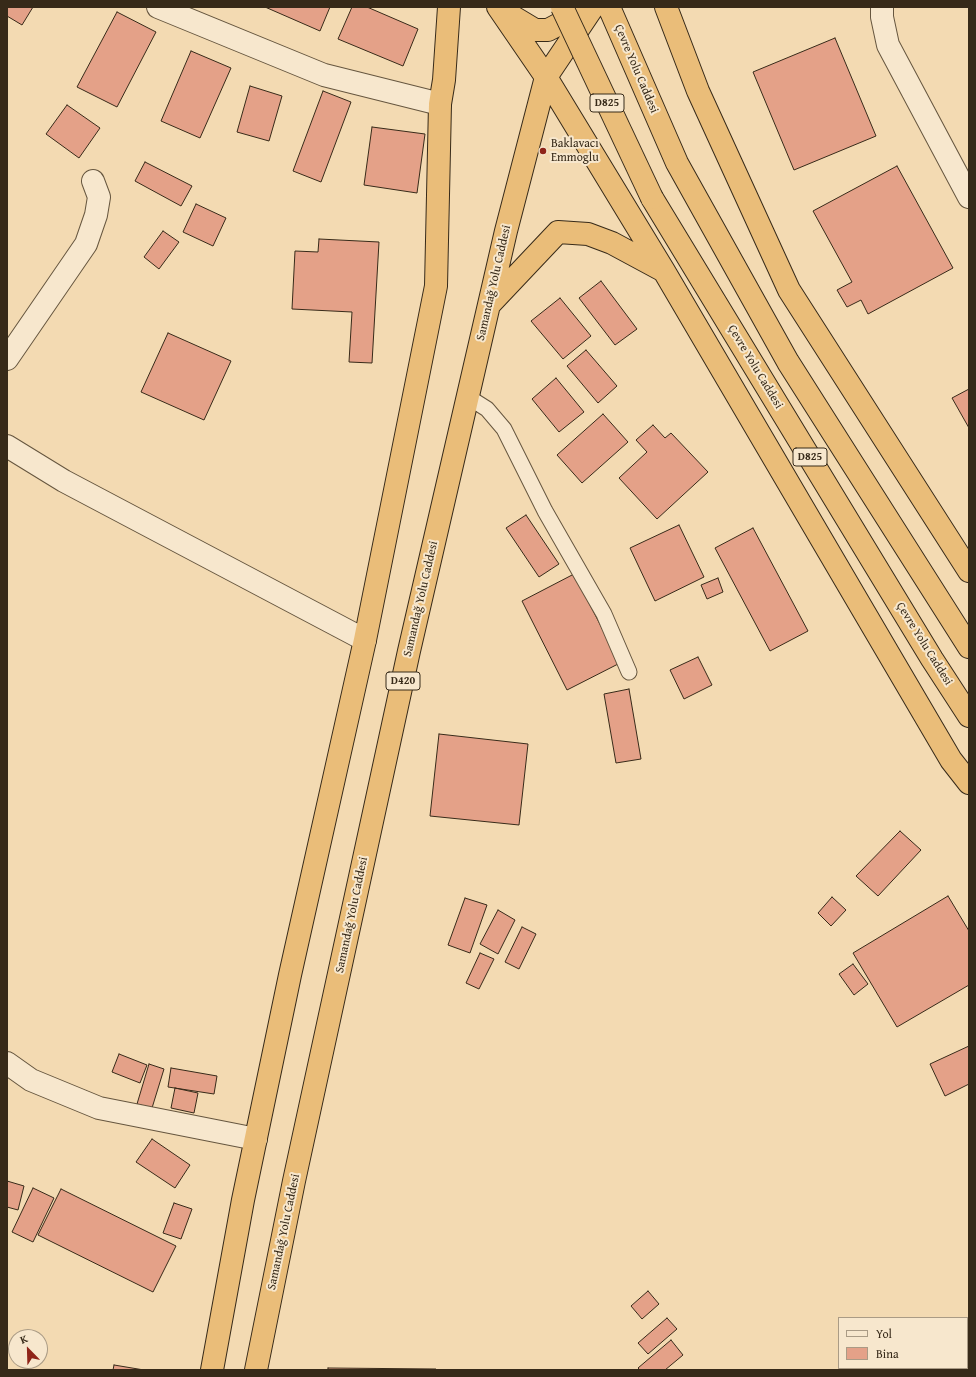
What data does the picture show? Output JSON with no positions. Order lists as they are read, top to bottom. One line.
{"streets":{"highway":["Çevre Yolu Caddesi","D825","Samandağ Yolu Caddesi","D420"]},"places":["Baklavacı Emmoglu"],"legend":["Yol","Bina"],"north":"top left"}
